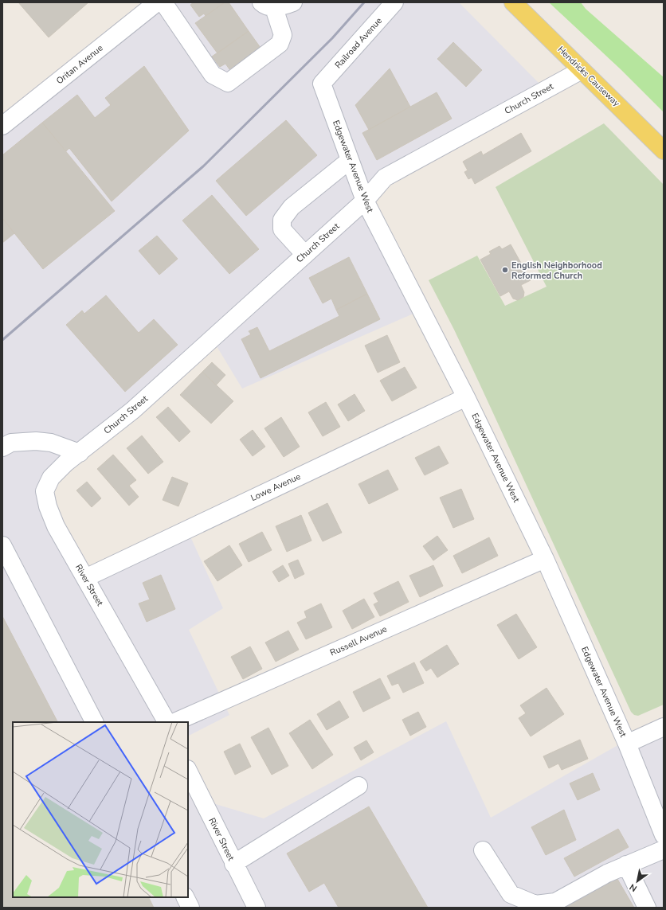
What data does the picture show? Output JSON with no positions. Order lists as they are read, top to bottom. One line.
{"streets":{"main road":["Hendricks Causeway"],"street":["Railroad Avenue","Oritan Avenue","Church Street","Edgewater Avenue West","Lowe Avenue","River Street","Russell Avenue"]},"crossings":[["Railroad Avenue","Edgewater Avenue West"],["Hendricks Causeway","Church Street"],["Church Street","Edgewater Avenue West"],["Church Street","River Street"],["Edgewater Avenue West","Lowe Avenue"],["Edgewater Avenue West","Russell Avenue"],["Lowe Avenue","River Street"]],"places":["English Neighborhood Reformed Church"],"north":"bottom left"}
